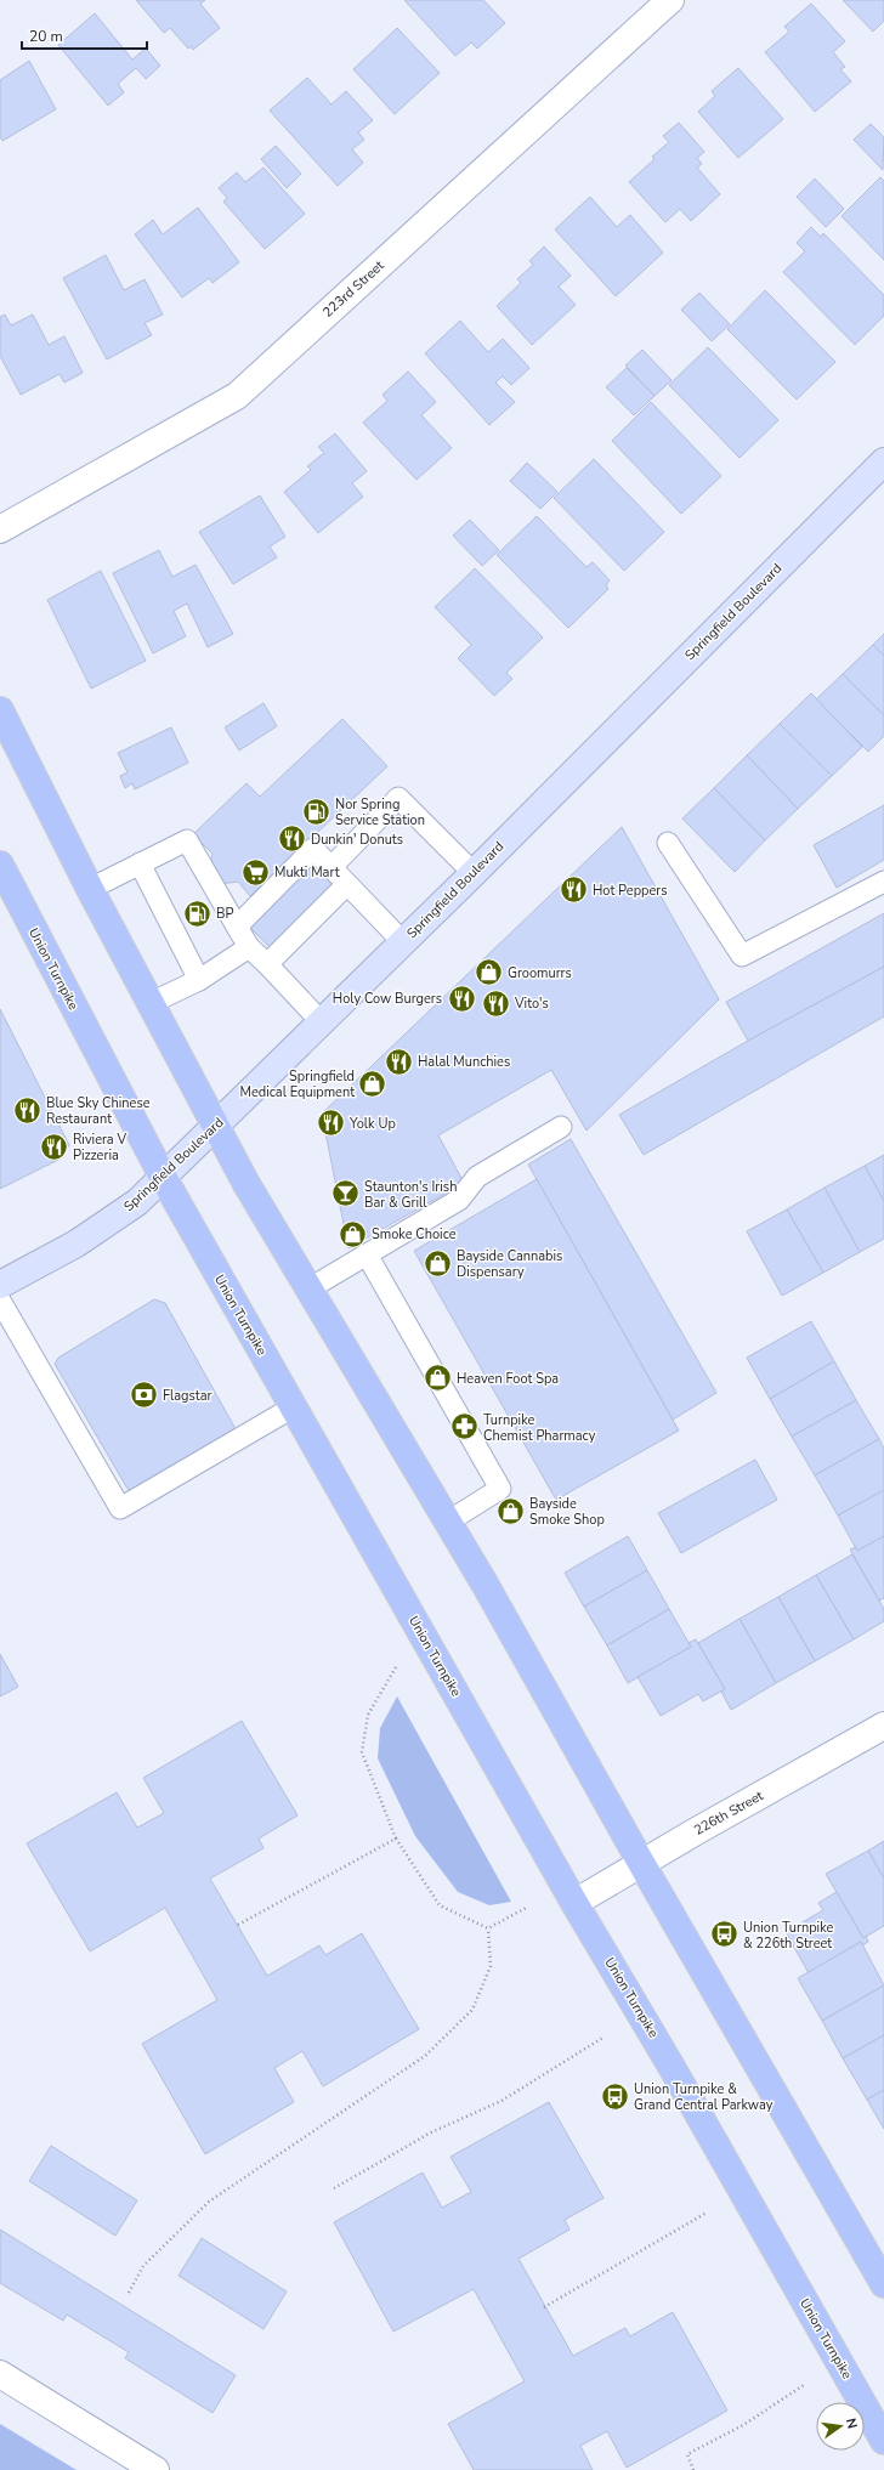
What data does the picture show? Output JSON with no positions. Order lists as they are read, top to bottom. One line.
{"streets":{"main road":["Springfield Boulevard","Union Turnpike"],"street":["223rd Street","226th Street"]},"crossings":[["Springfield Boulevard","Union Turnpike"],["Union Turnpike","226th Street"]],"places":{"fuel station":["Nor Spring Service Station","BP"],"restaurant":["Dunkin' Donuts","Hot Peppers","Holy Cow Burgers","Vito's","Halal Munchies","Blue Sky Chinese Restaurant","Yolk Up","Riviera V Pizzeria"],"supermarket":["Mukti Mart"],"shop":["Groomurrs","Springfield Medical Equipment","Smoke Choice","Bayside Cannabis Dispensary","Heaven Foot Spa","Bayside Smoke Shop"],"bar":["Staunton's Irish Bar & Grill"],"bank":["Flagstar"],"pharmacy":["Turnpike Chemist Pharmacy"],"bus stop":["Union Turnpike & 226th Street","Union Turnpike & Grand Central Parkway"]},"scale_bar":"20 m","north":"right"}
